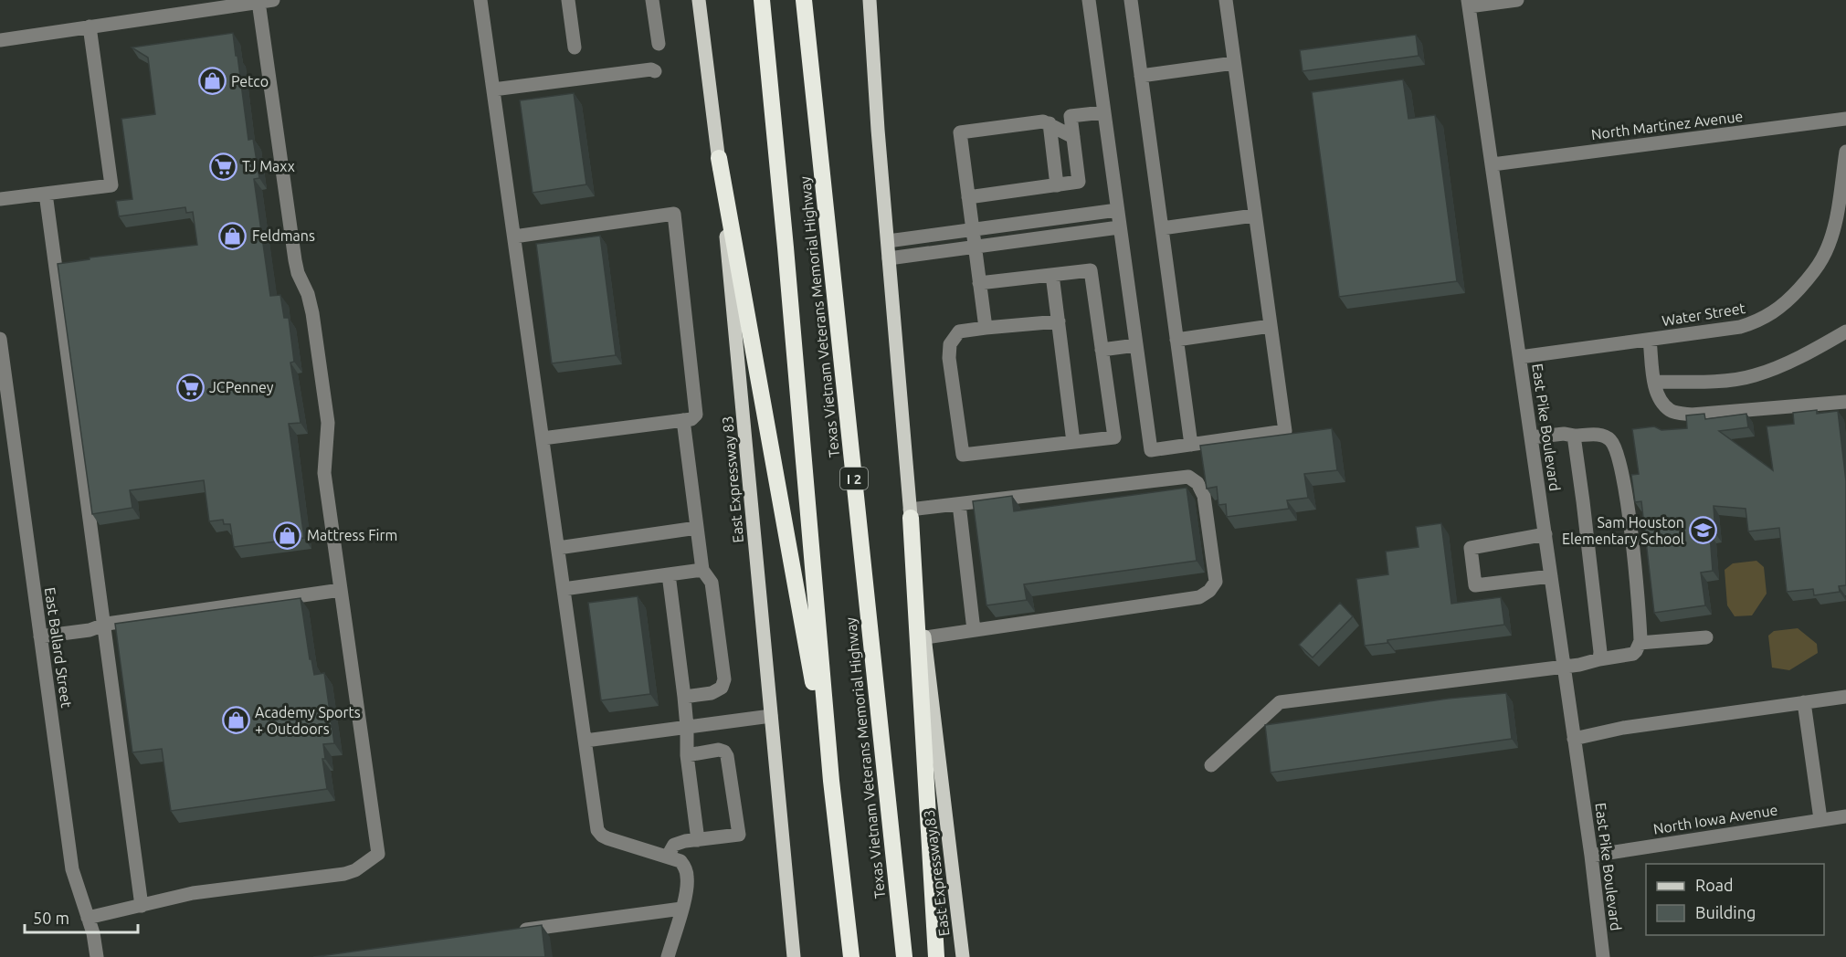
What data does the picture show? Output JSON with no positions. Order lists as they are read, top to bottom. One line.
{"streets":{"highway":["Texas Vietnam Veterans Memorial Highway","I 2"],"main road":["East Expressway 83"],"street":["North Martinez Avenue","Water Street","East Pike Boulevard","East Ballard Street","North Iowa Avenue"]},"crossings":[["North Martinez Avenue","East Pike Boulevard"],["Water Street","East Pike Boulevard"],["East Pike Boulevard","North Iowa Avenue"]],"places":{"shop":["Petco","Feldmans","Mattress Firm","Academy Sports + Outdoors"],"supermarket":["TJ Maxx","JCPenney"],"school or university":["Sam Houston Elementary School"]},"legend":["Road","Building"],"scale_bar":"50 m"}
